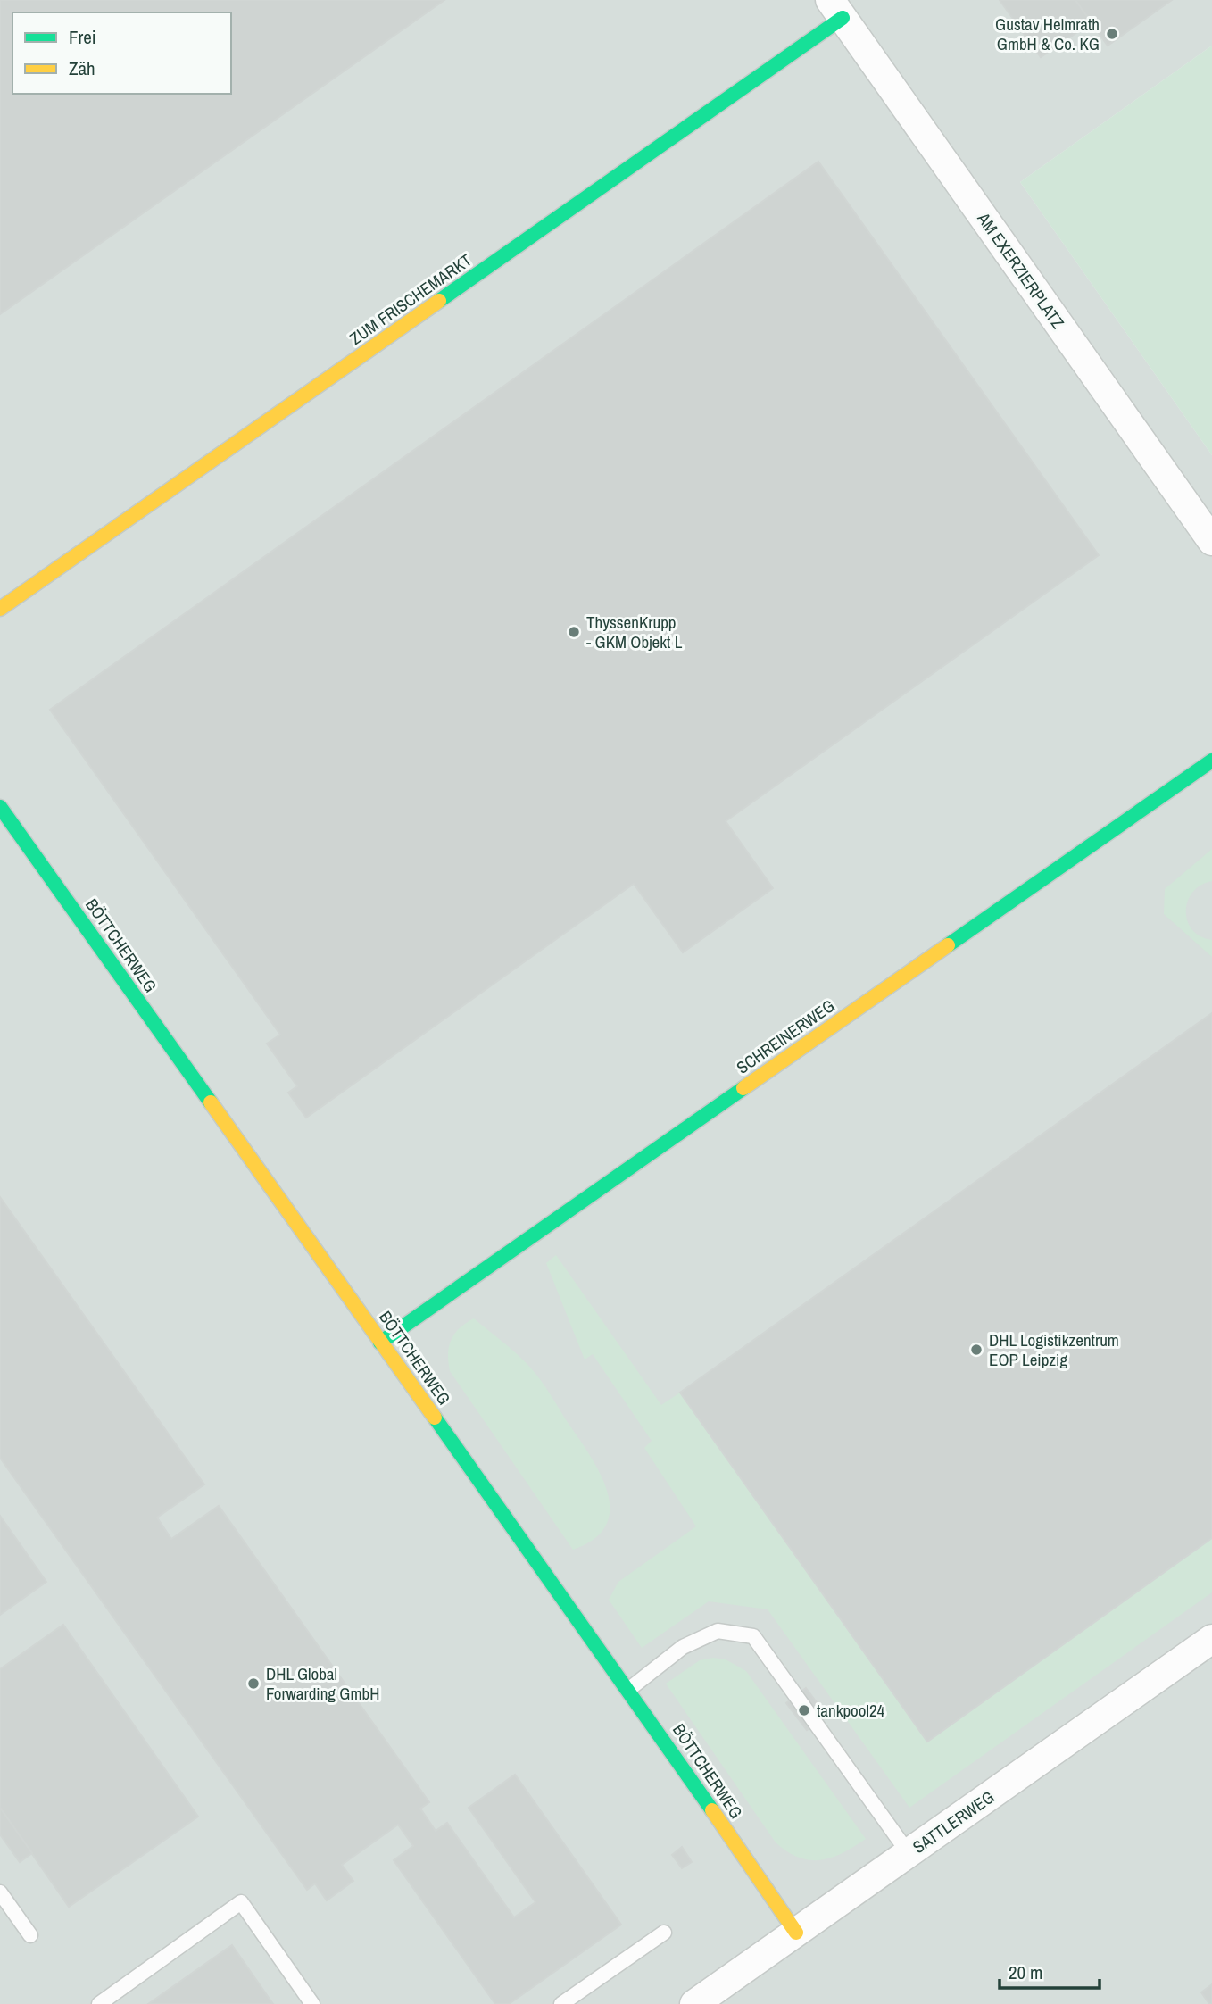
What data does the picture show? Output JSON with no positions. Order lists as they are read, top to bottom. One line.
{"streets":{"street":["AM EXERZIERPLATZ","ZUM FRISCHEMARKT","BÖTTCHERWEG","SCHREINERWEG","SATTLERWEG"]},"crossings":[["AM EXERZIERPLATZ","ZUM FRISCHEMARKT"],["BÖTTCHERWEG","SCHREINERWEG"],["BÖTTCHERWEG","SATTLERWEG"]],"places":["Gustav Helmrath GmbH & Co. KG","ThyssenKrupp - GKM Objekt L","DHL Logistikzentrum EOP Leipzig","DHL Global Forwarding GmbH","tankpool24"],"legend":["Frei","Zäh"],"scale_bar":"20 m"}
